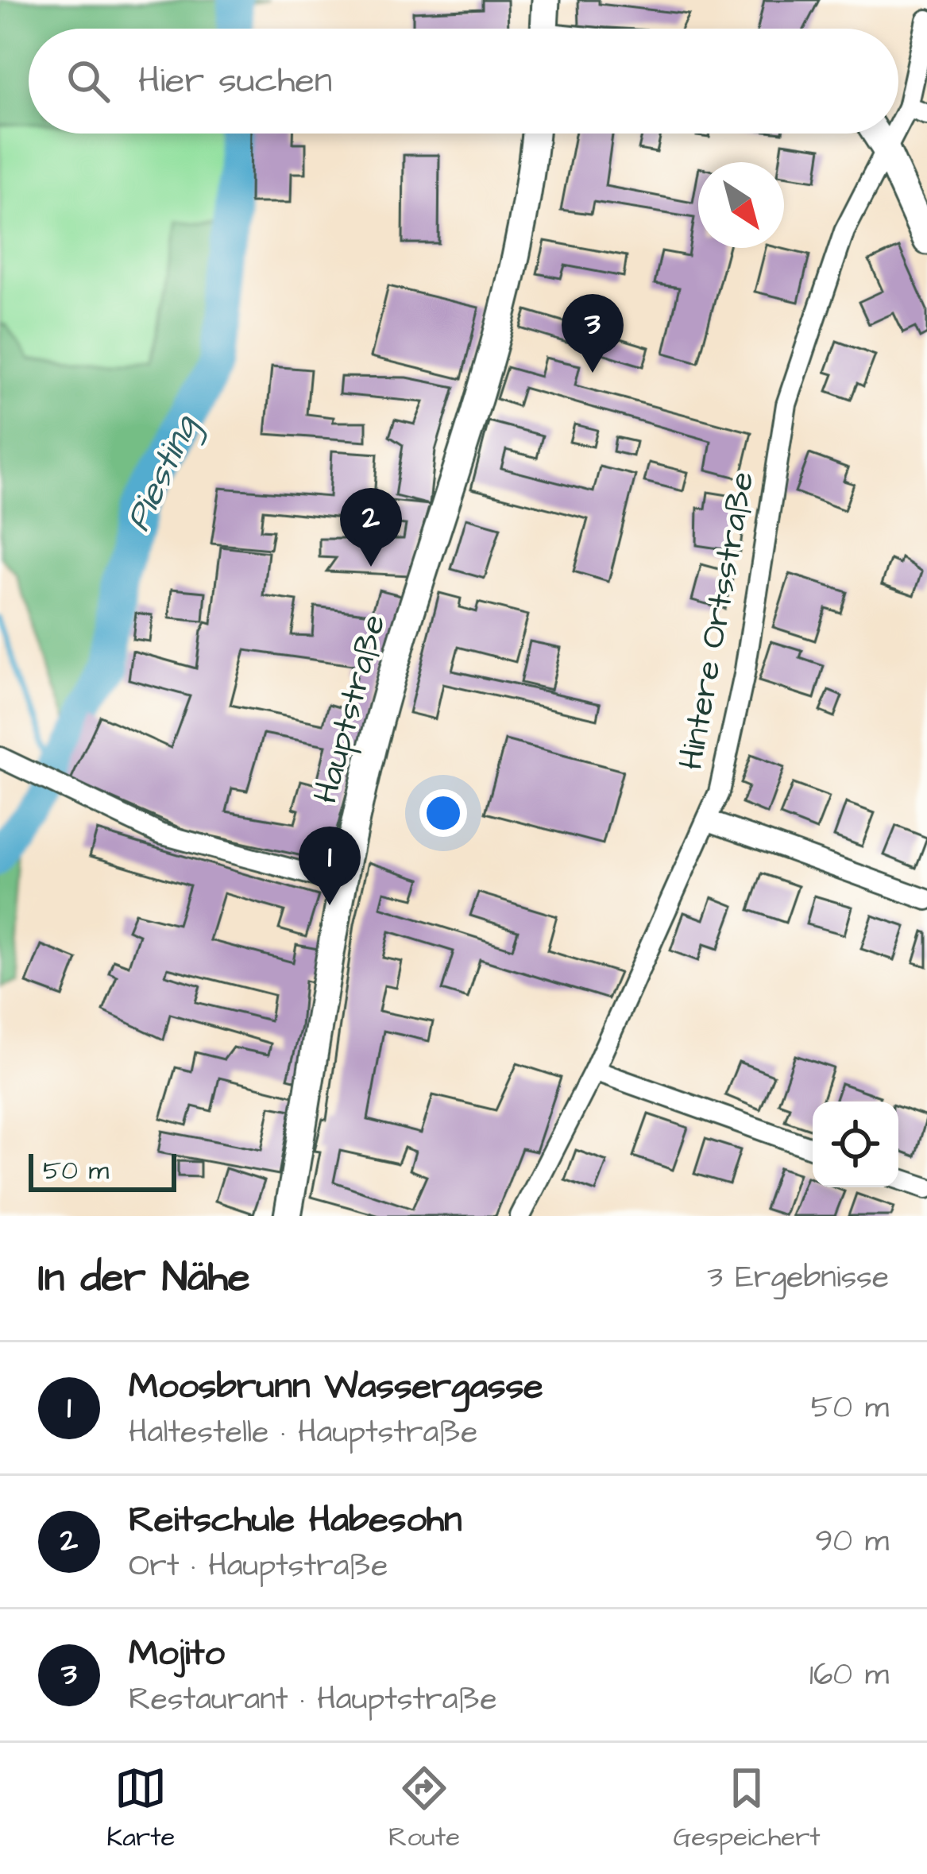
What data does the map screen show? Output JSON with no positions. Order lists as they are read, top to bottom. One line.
{"streets":{"main road":["Hauptstraße"],"street":["Hintere Ortsstraße"]},"water":["Piesting"],"scale_bar":"50 m","north":"bottom right","page":{"search":"Hier suchen","pins":["3","2","1"],"scale":"50 m","heading":["In der Nähe","3 Ergebnisse"],"list":[{"mark":"1","name":"Moosbrunn Wassergasse","note":"Haltestelle · Hauptstraße","value":"50 m"},{"mark":"2","name":"Reitschule Habesohn","note":"Ort · Hauptstraße","value":"90 m"},{"mark":"3","name":"Mojito","note":"Restaurant · Hauptstraße","value":"160 m"}],"nav":["Karte","Route","Gespeichert"]}}
